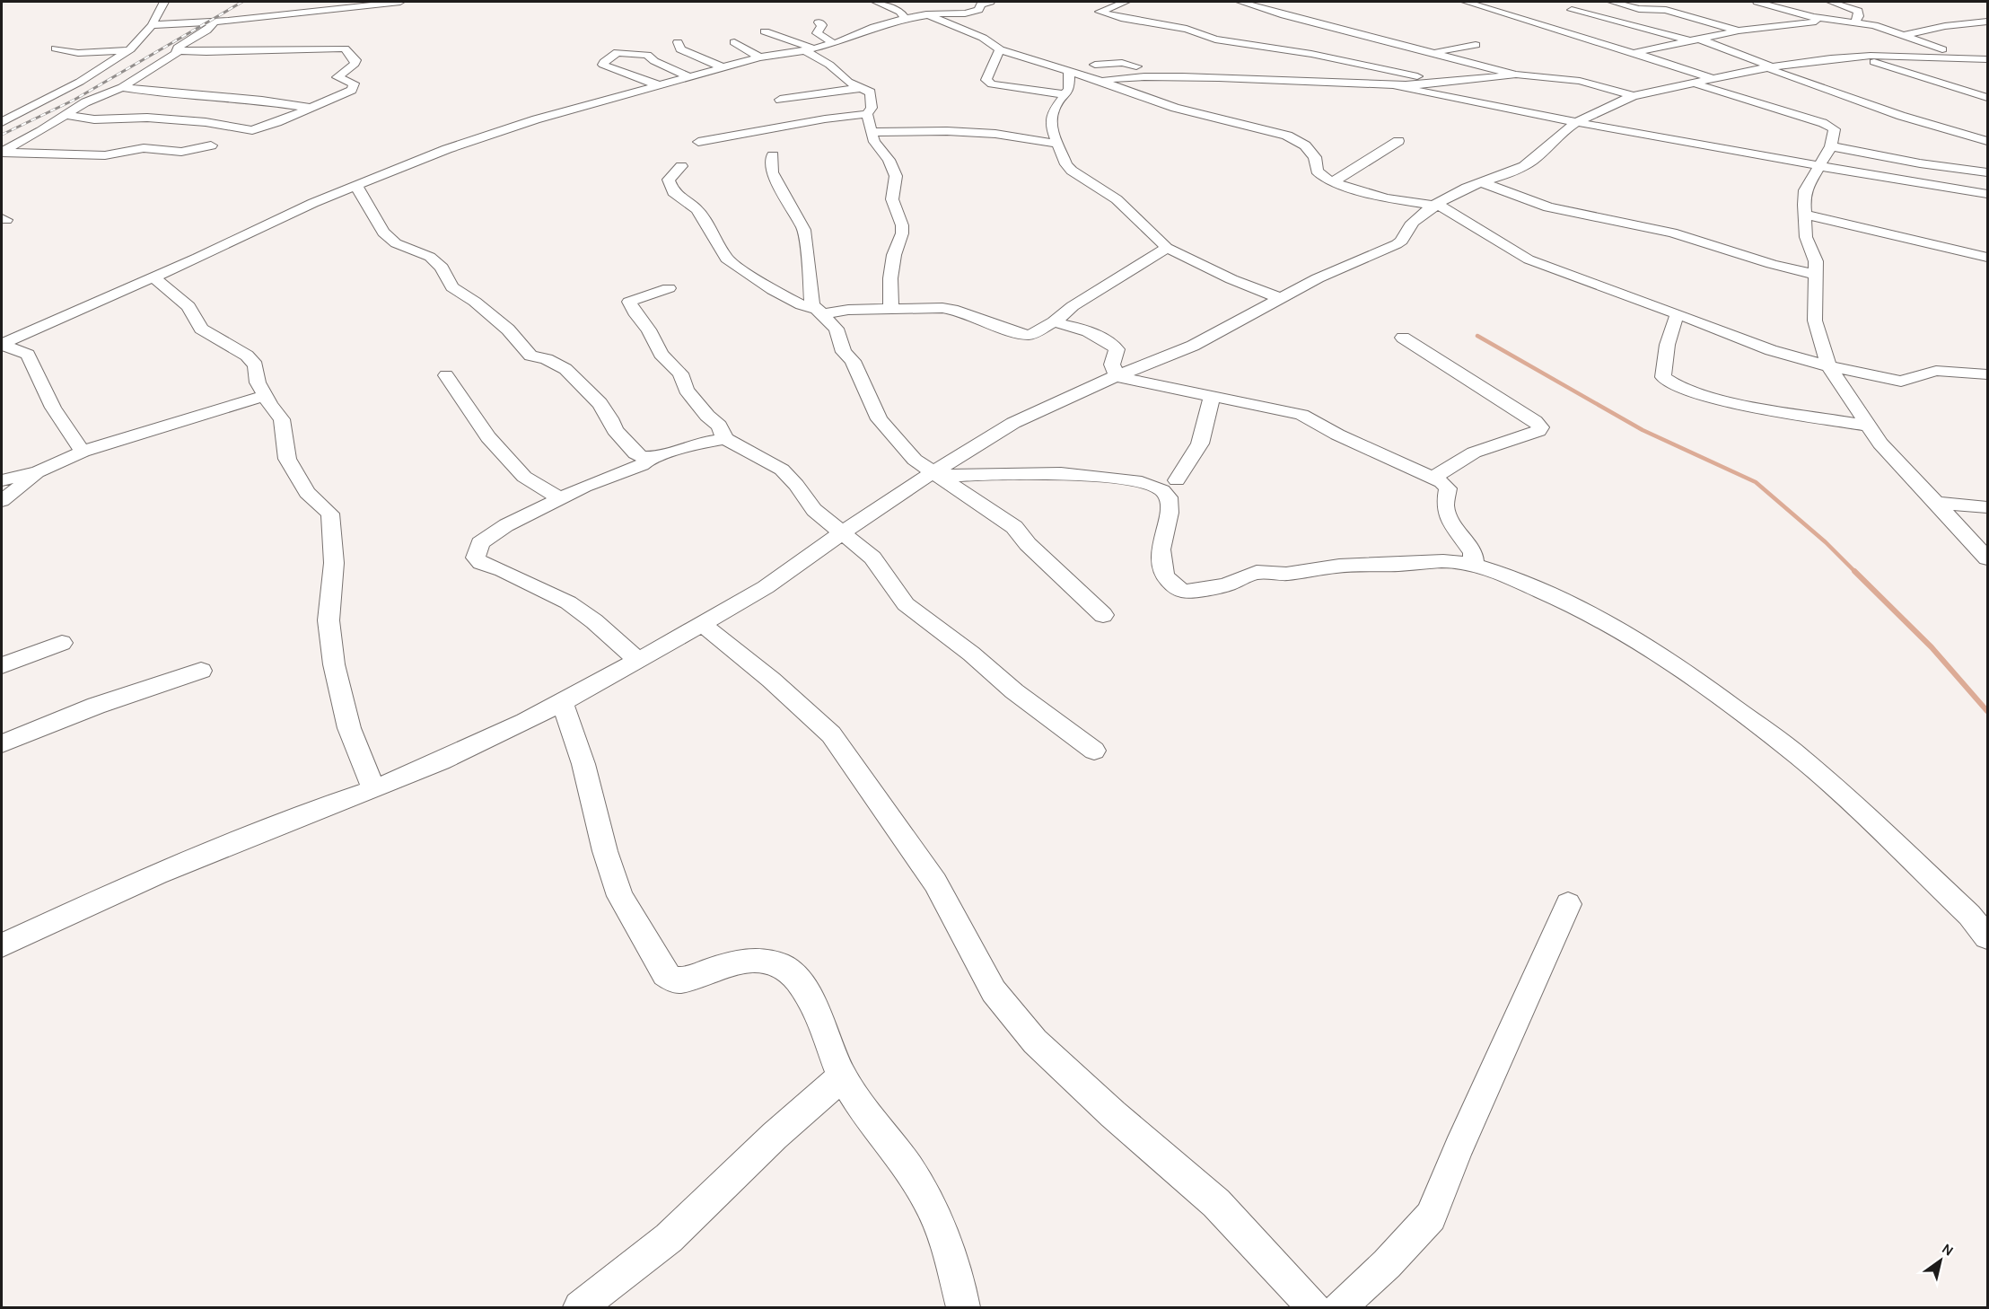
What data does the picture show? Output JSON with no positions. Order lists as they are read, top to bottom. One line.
{"north":"top right"}
